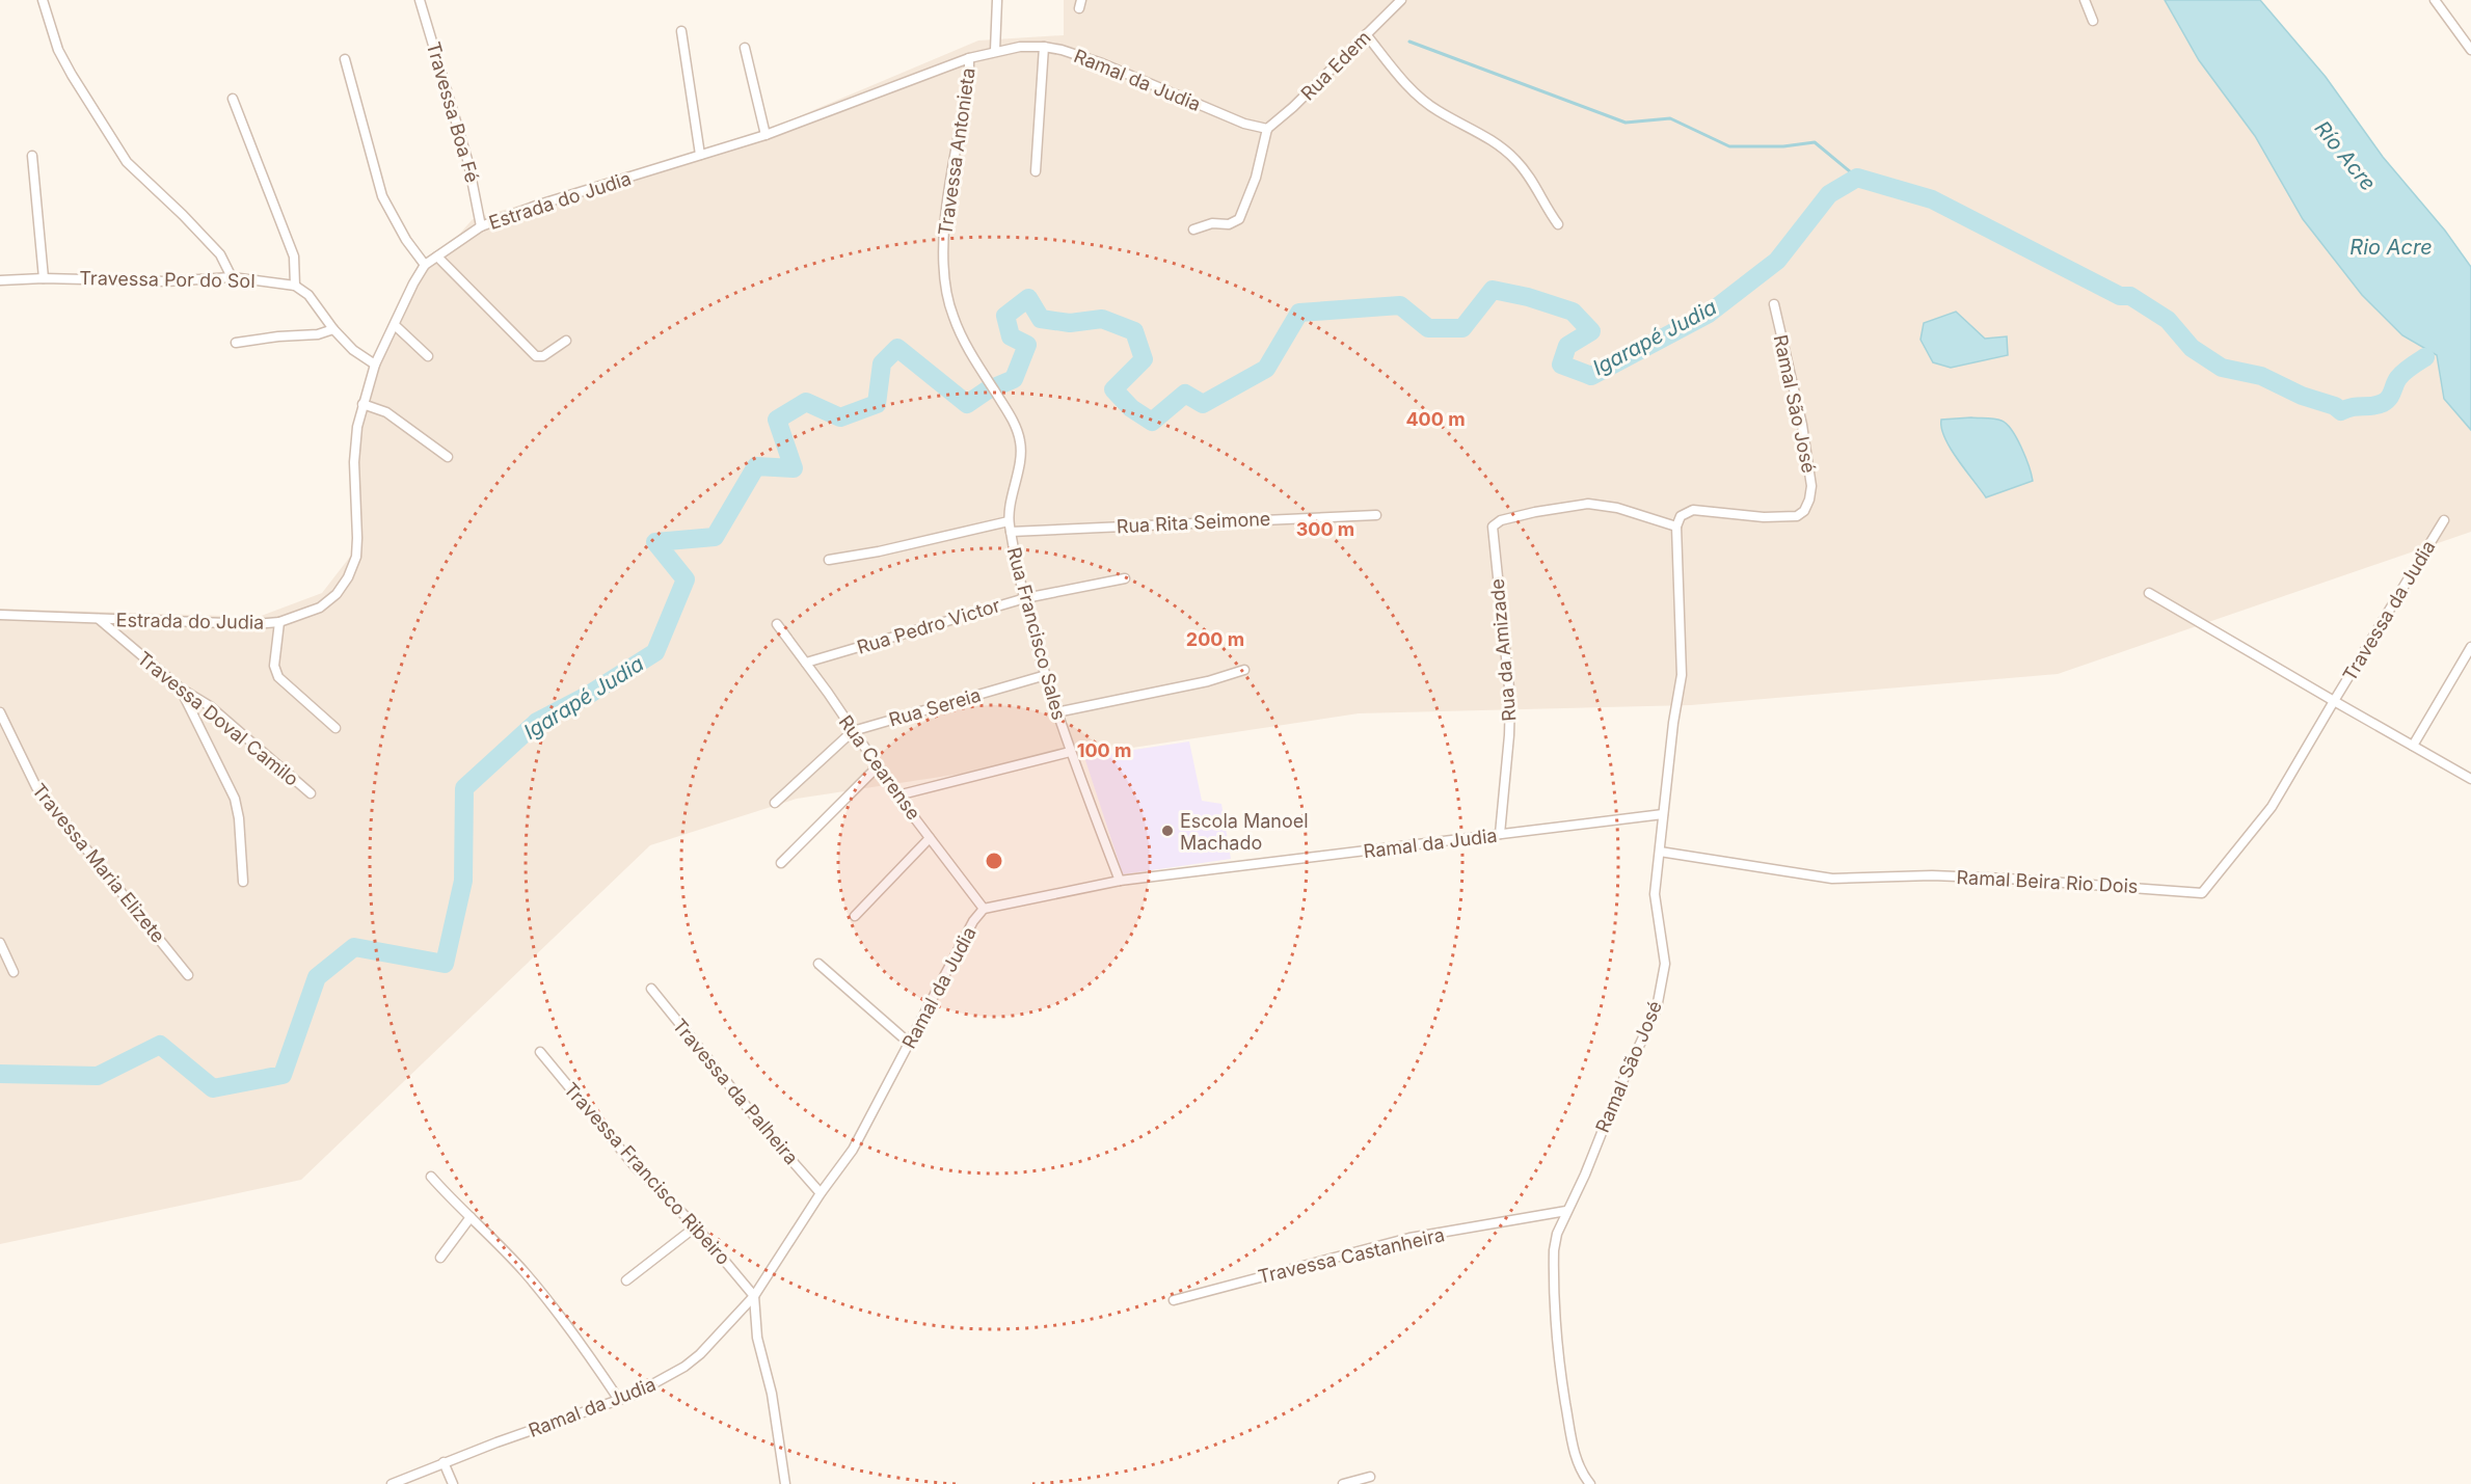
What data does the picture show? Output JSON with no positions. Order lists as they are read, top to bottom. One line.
{"streets":{"street":["Rua Edem","Ramal da Judia","Travessa Boa Fé","Travessa Antonieta","Estrada do Judia","Travessa Por do Sol","Ramal São José","Rua Rita Seimone","Travessa da Judia","Rua Pedro Victor","Rua Francisco Sales","Rua da Amizade","Rua Sereia","Travessa Doval Camilo","Rua Cearense","Travessa Maria Elizete","Ramal Beira Rio Dois","Travessa da Palheira","Travessa Francisco Ribeiro","Travessa Castanheira"]},"crossings":[["Rua Edem","Ramal da Judia"],["Ramal da Judia","Travessa Antonieta"],["Ramal da Judia","Estrada do Judia"],["Ramal da Judia","Ramal São José"],["Ramal da Judia","Rua Francisco Sales"],["Ramal da Judia","Rua da Amizade"],["Ramal da Judia","Rua Cearense"],["Ramal da Judia","Travessa da Palheira"],["Ramal da Judia","Travessa Francisco Ribeiro"],["Travessa Boa Fé","Estrada do Judia"],["Travessa Antonieta","Estrada do Judia"],["Travessa Antonieta","Rua Francisco Sales"],["Estrada do Judia","Travessa Doval Camilo"],["Ramal São José","Rua da Amizade"],["Ramal São José","Ramal Beira Rio Dois"],["Ramal São José","Travessa Castanheira"],["Rua Rita Seimone","Rua Francisco Sales"],["Travessa da Judia","Ramal Beira Rio Dois"],["Rua Pedro Victor","Rua Francisco Sales"],["Rua Pedro Victor","Rua Cearense"],["Rua Francisco Sales","Rua Sereia"],["Rua Sereia","Rua Cearense"]],"water":["Río Acre","Rio Acre","Igarapé Judia"],"places":["Escola Manoel Machado"],"rings":["400 m","300 m","200 m","100 m"]}
